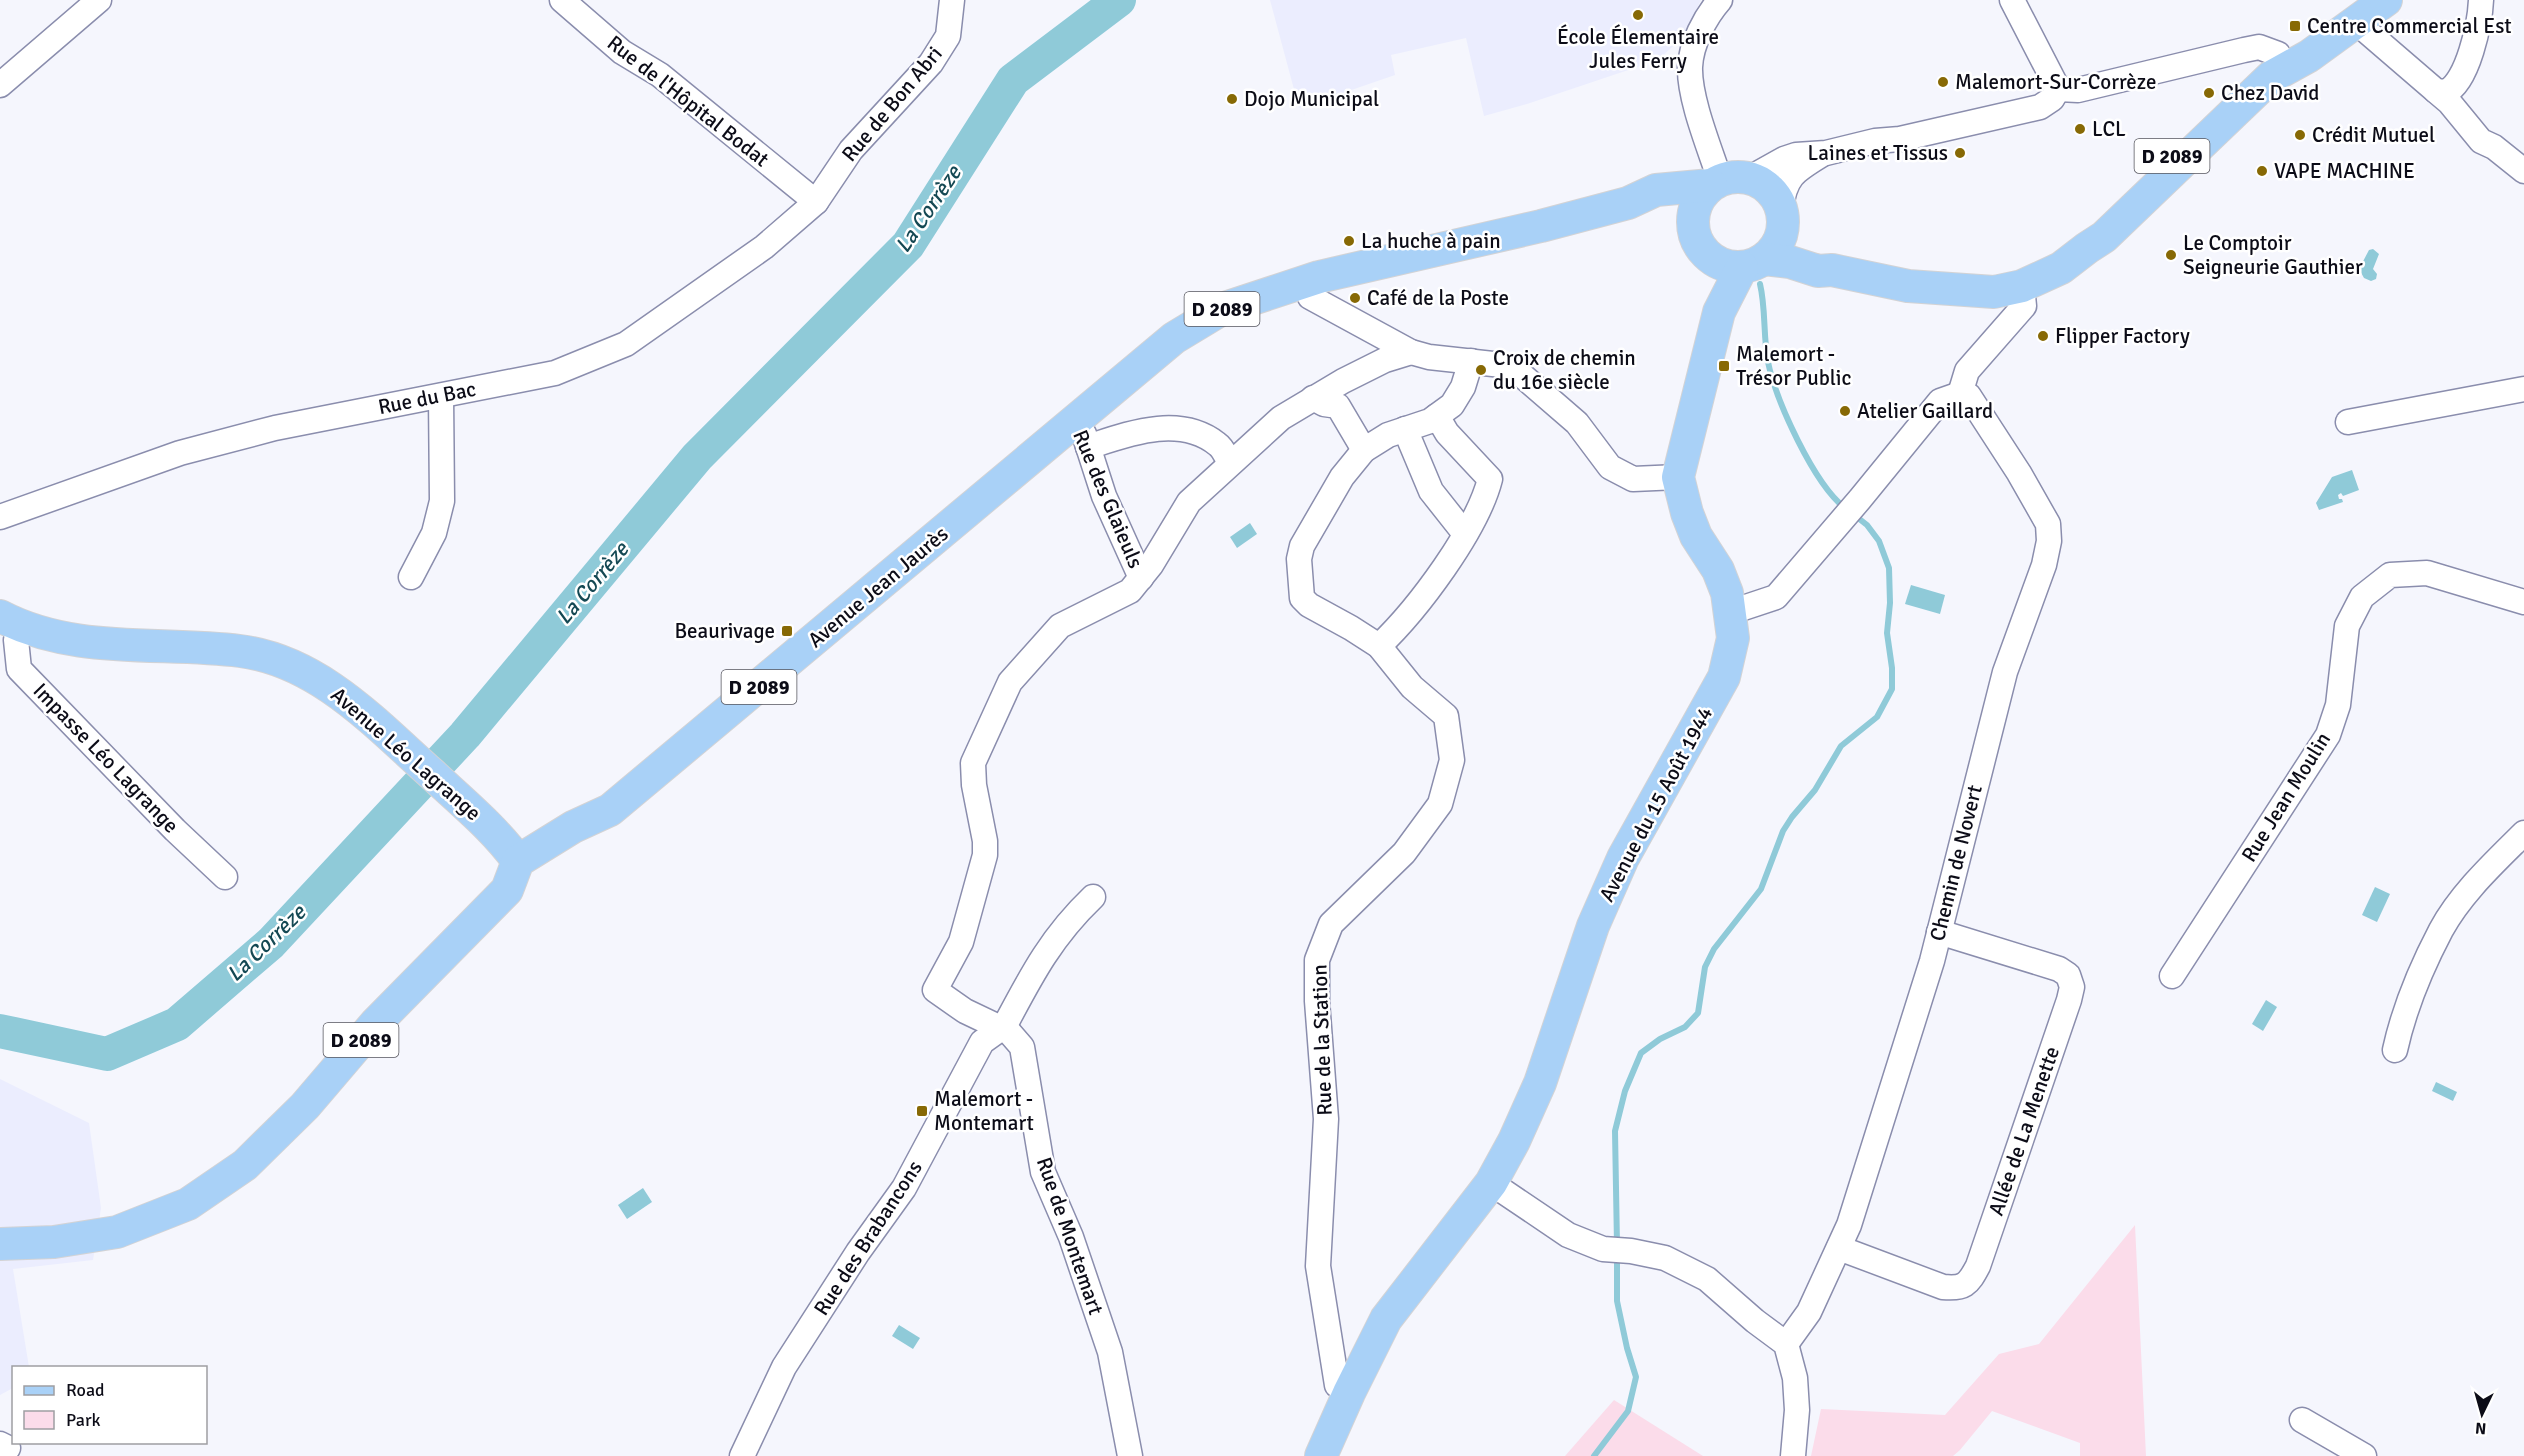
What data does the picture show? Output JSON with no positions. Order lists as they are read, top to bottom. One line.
{"streets":{"main road":["D 2089","Avenue Jean Jaurès","Avenue Léo Lagrange","Avenue du 15 Août 1944"],"street":["Rue de l'Hôpital Bodat","Rue de Bon Abri","Rue du Bac","Rue des Glaieuls","Impasse Léo Lagrange","Rue Jean Moulin","Chemin de Novert","Rue de la Station","Allée de La Menette","Rue de Montemart","Rue des Brabancons"]},"crossings":[["Rue de l'Hôpital Bodat","Rue de Bon Abri"],["Rue de l'Hôpital Bodat","Rue du Bac"],["Rue de Bon Abri","Rue du Bac"],["D 2089","Avenue Jean Jaurès"],["D 2089","Avenue Léo Lagrange"],["Rue des Glaieuls","Avenue Jean Jaurès"],["Rue des Glaieuls","Rue de Montemart"],["Avenue Jean Jaurès","Avenue Léo Lagrange"],["Avenue Léo Lagrange","Impasse Léo Lagrange"],["Avenue du 15 Août 1944","Rue de la Station"],["Chemin de Novert","Allée de La Menette"],["Rue de Montemart","Rue des Brabancons"]],"water":["La Corrèze"],"places":{"other":["École Élementaire Jules Ferry","Malemort-Sur-Corrèze","Chez David","Dojo Municipal","LCL","Crédit Mutuel","Laines et Tissus","VAPE MACHINE","La huche à pain","Le Comptoir Seigneurie Gauthier","Café de la Poste","Flipper Factory","Croix de chemin du 16e siècle","Atelier Gaillard"],"transit":["Centre Commercial Est","Malemort - Trésor Public","Beaurivage","Malemort - Montemart"]},"legend":["Road","Park"],"north":"bottom"}
